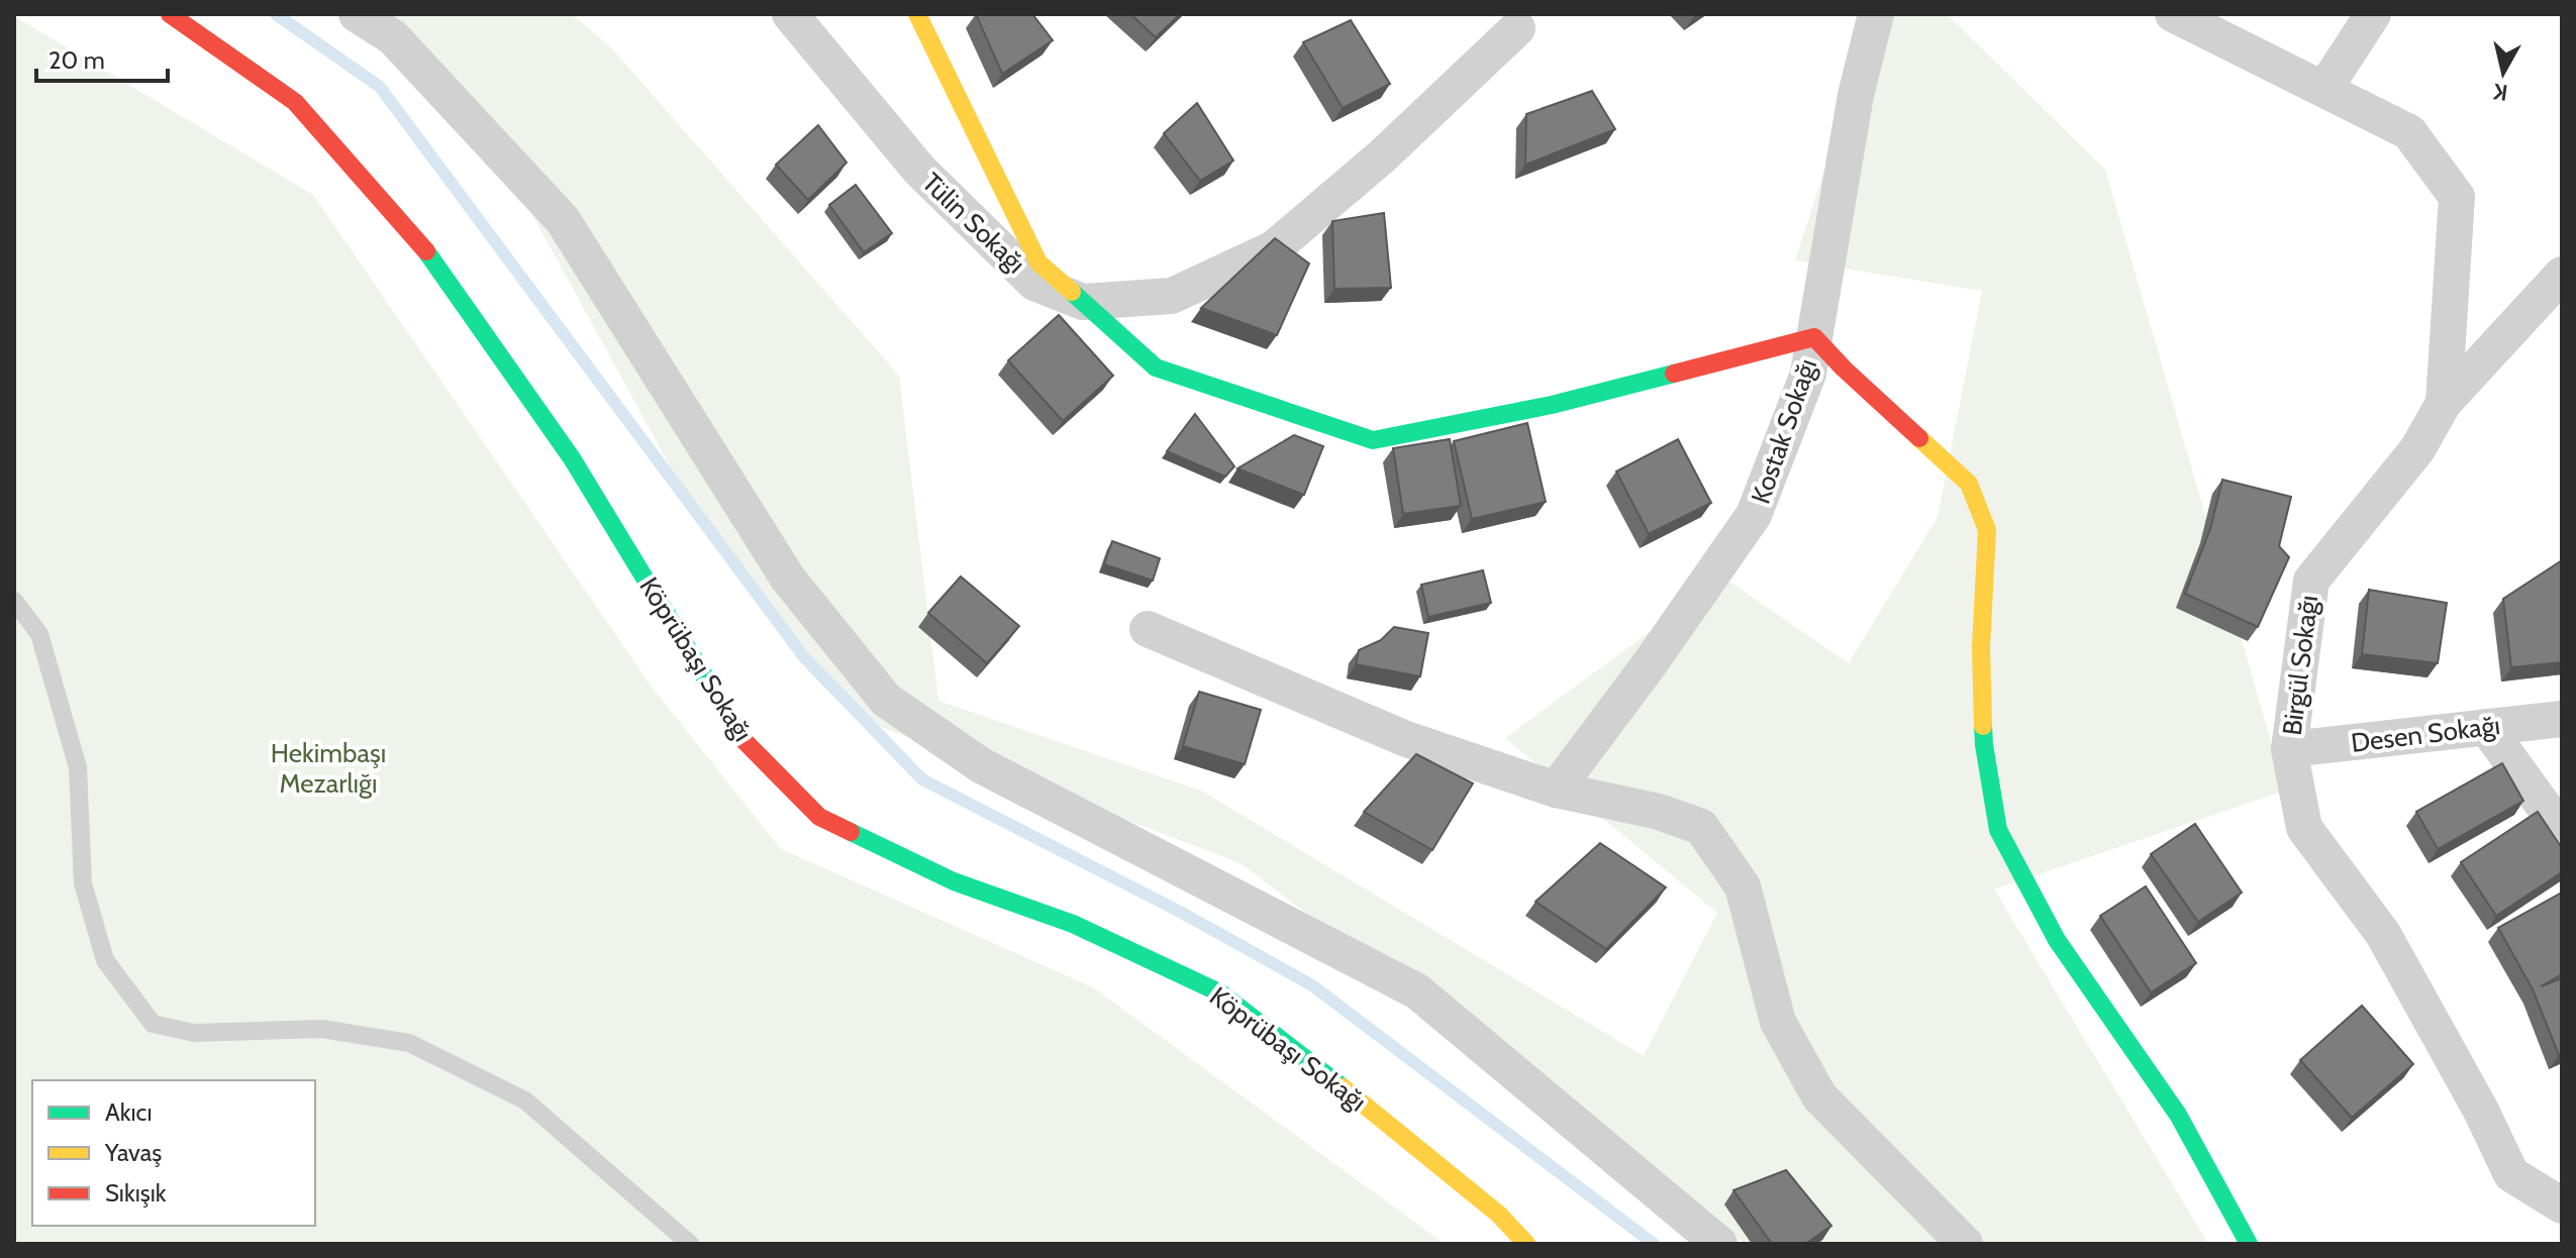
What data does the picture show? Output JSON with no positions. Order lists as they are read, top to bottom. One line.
{"streets":{"street":["Tülin Sokağı","Kostak Sokağı","Köprübaşı Sokağı","Birgül Sokağı","Desen Sokağı"]},"crossings":[["Birgül Sokağı","Desen Sokağı"]],"parks":["Hekimbaşı Mezarlığı"],"legend":["Akıcı","Yavaş","Sıkışık"],"scale_bar":"20 m","north":"bottom"}
